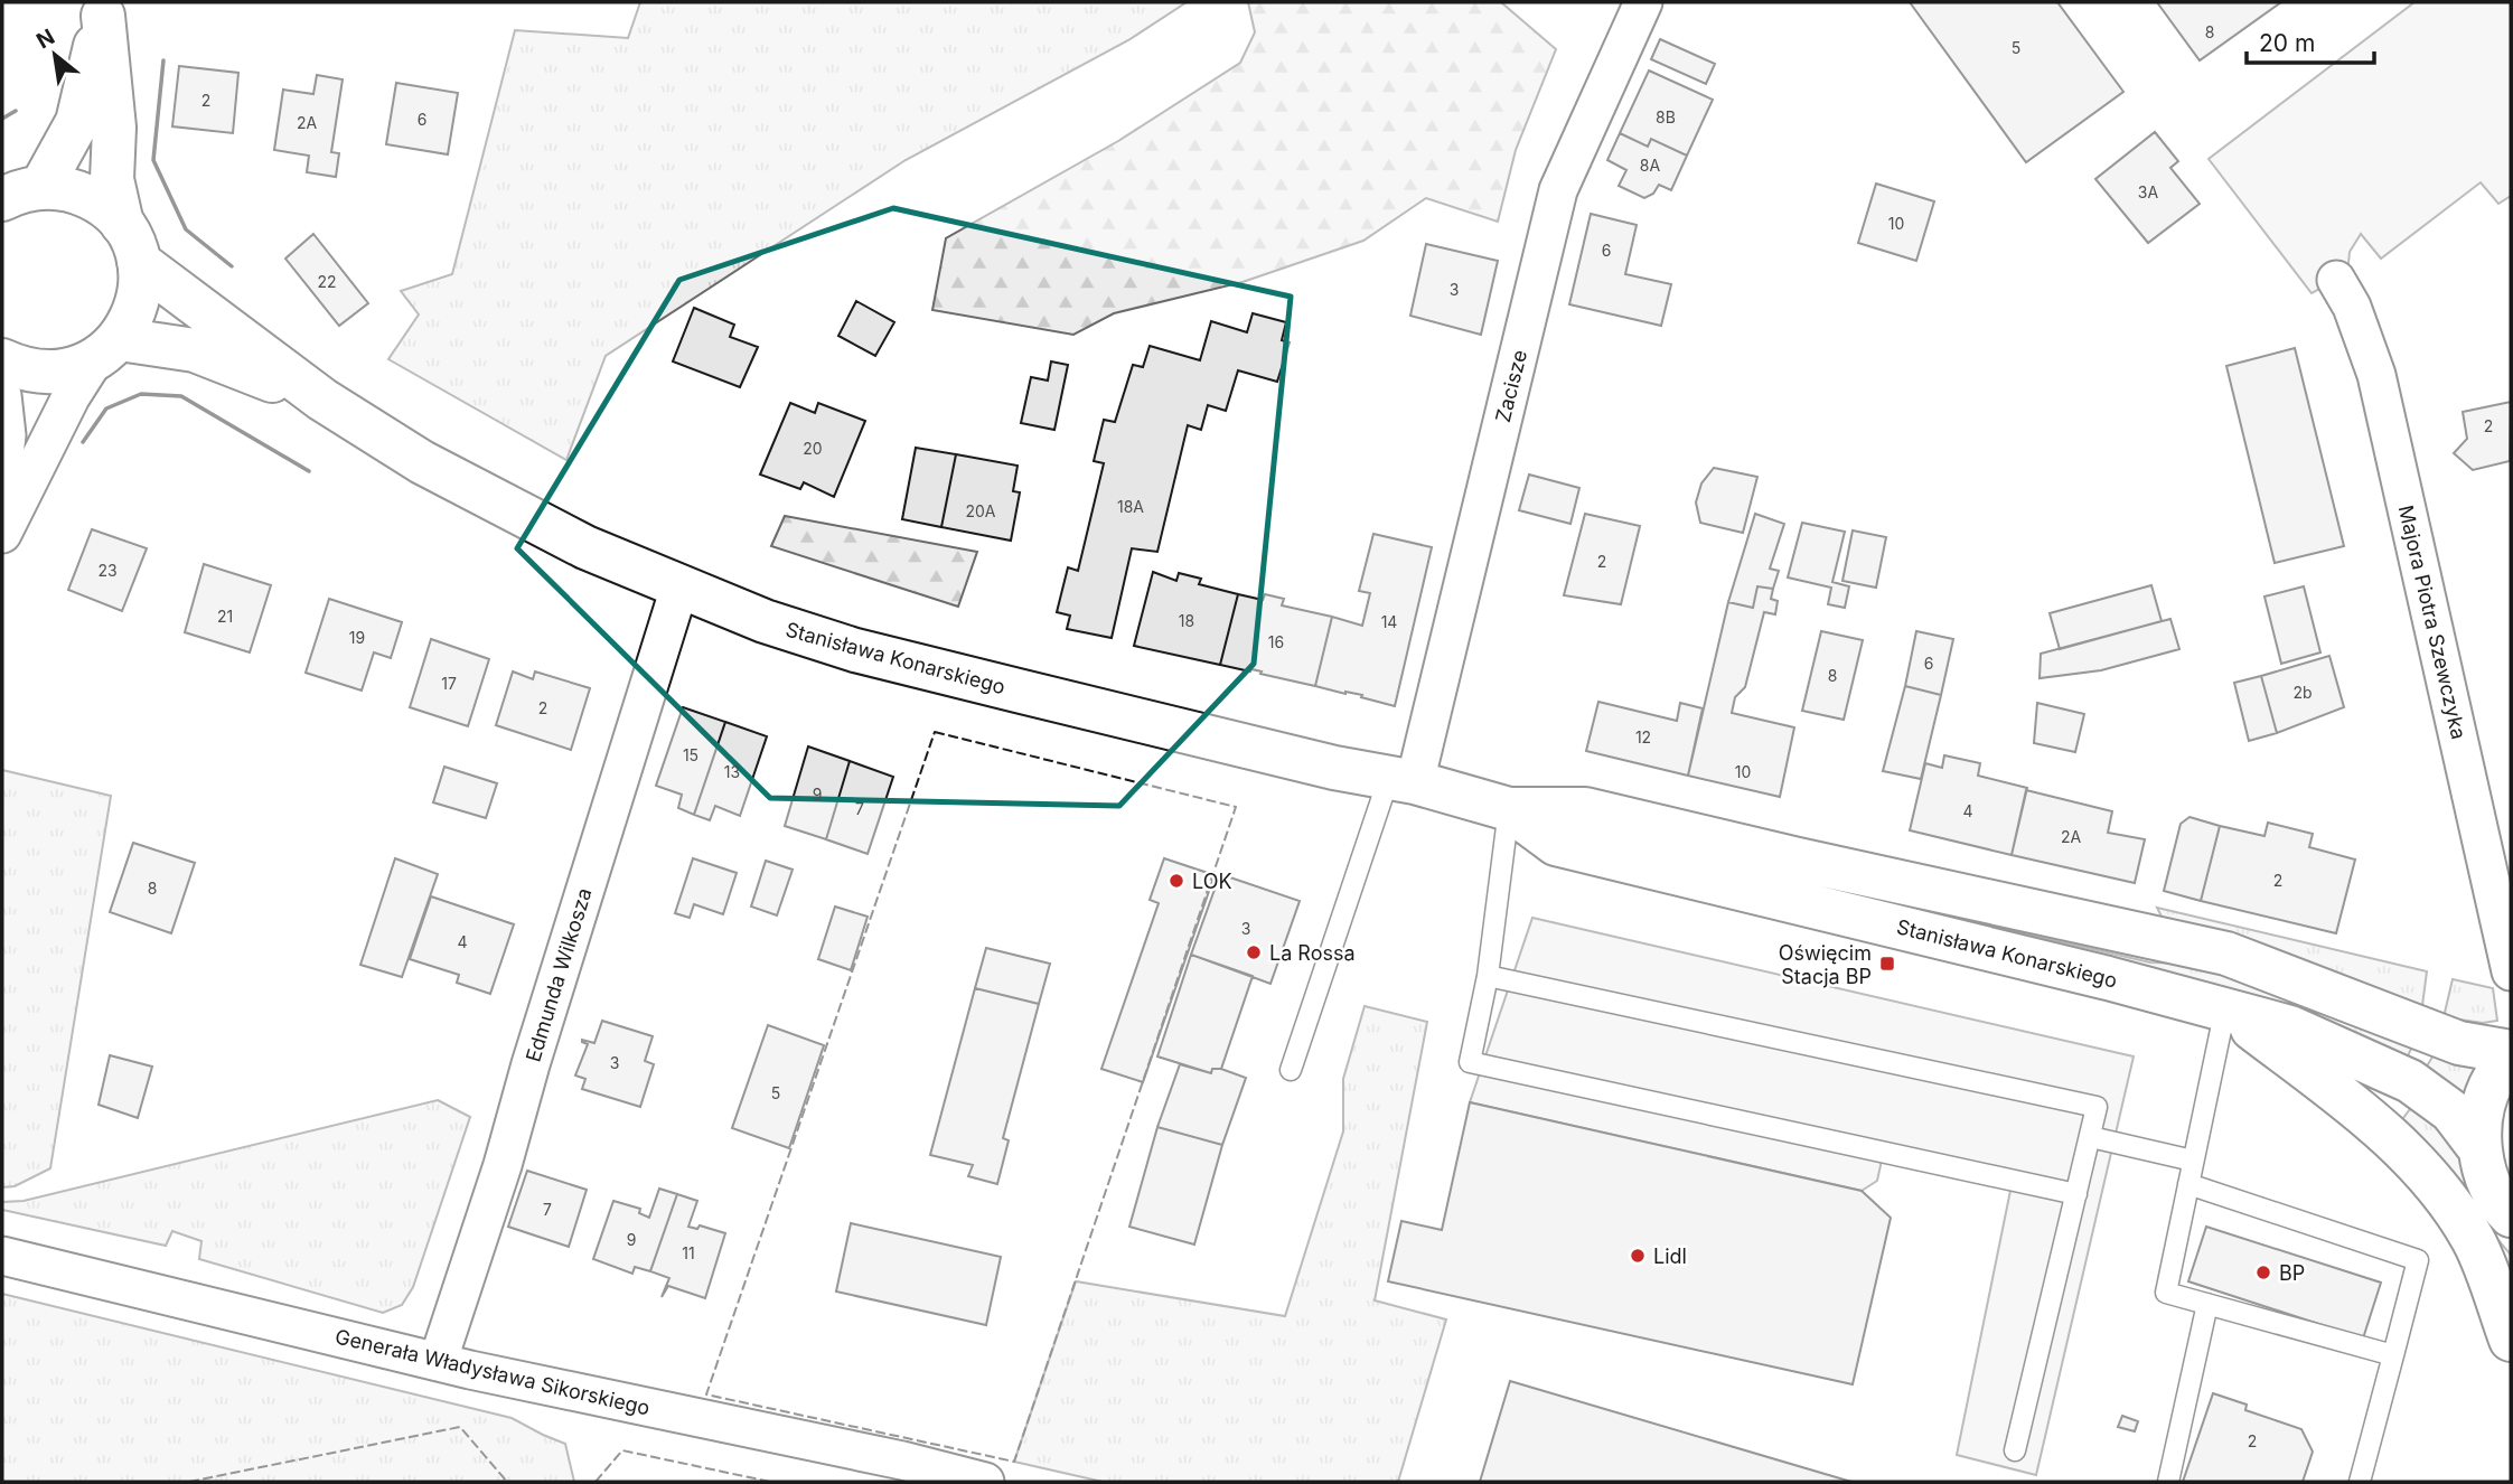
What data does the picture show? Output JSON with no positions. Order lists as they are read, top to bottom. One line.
{"streets":{"main road":["Stanisława Konarskiego"],"street":["Zacisze","Majora Piotra Szewczyka","Edmunda Wilkosza","Generała Władysława Sikorskiego"]},"crossings":[["Zacisze","Stanisława Konarskiego"],["Stanisława Konarskiego","Edmunda Wilkosza"],["Edmunda Wilkosza","Generała Władysława Sikorskiego"]],"places":{"other":["LOK","La Rossa","Lidl","BP"],"transit":["Oświęcim Stacja BP"]},"house_numbers":["8","5","2","8B","6","2A","8A","3A","10","6","22","3","2","20","18A","20A","2","23","21","18","14","19","16","6","8","17","2b","2","12","15","13","10","9","7","4","2A","2","8","3","4","3","5","7","9","11","2"],"scale_bar":"20 m","north":"top left"}
